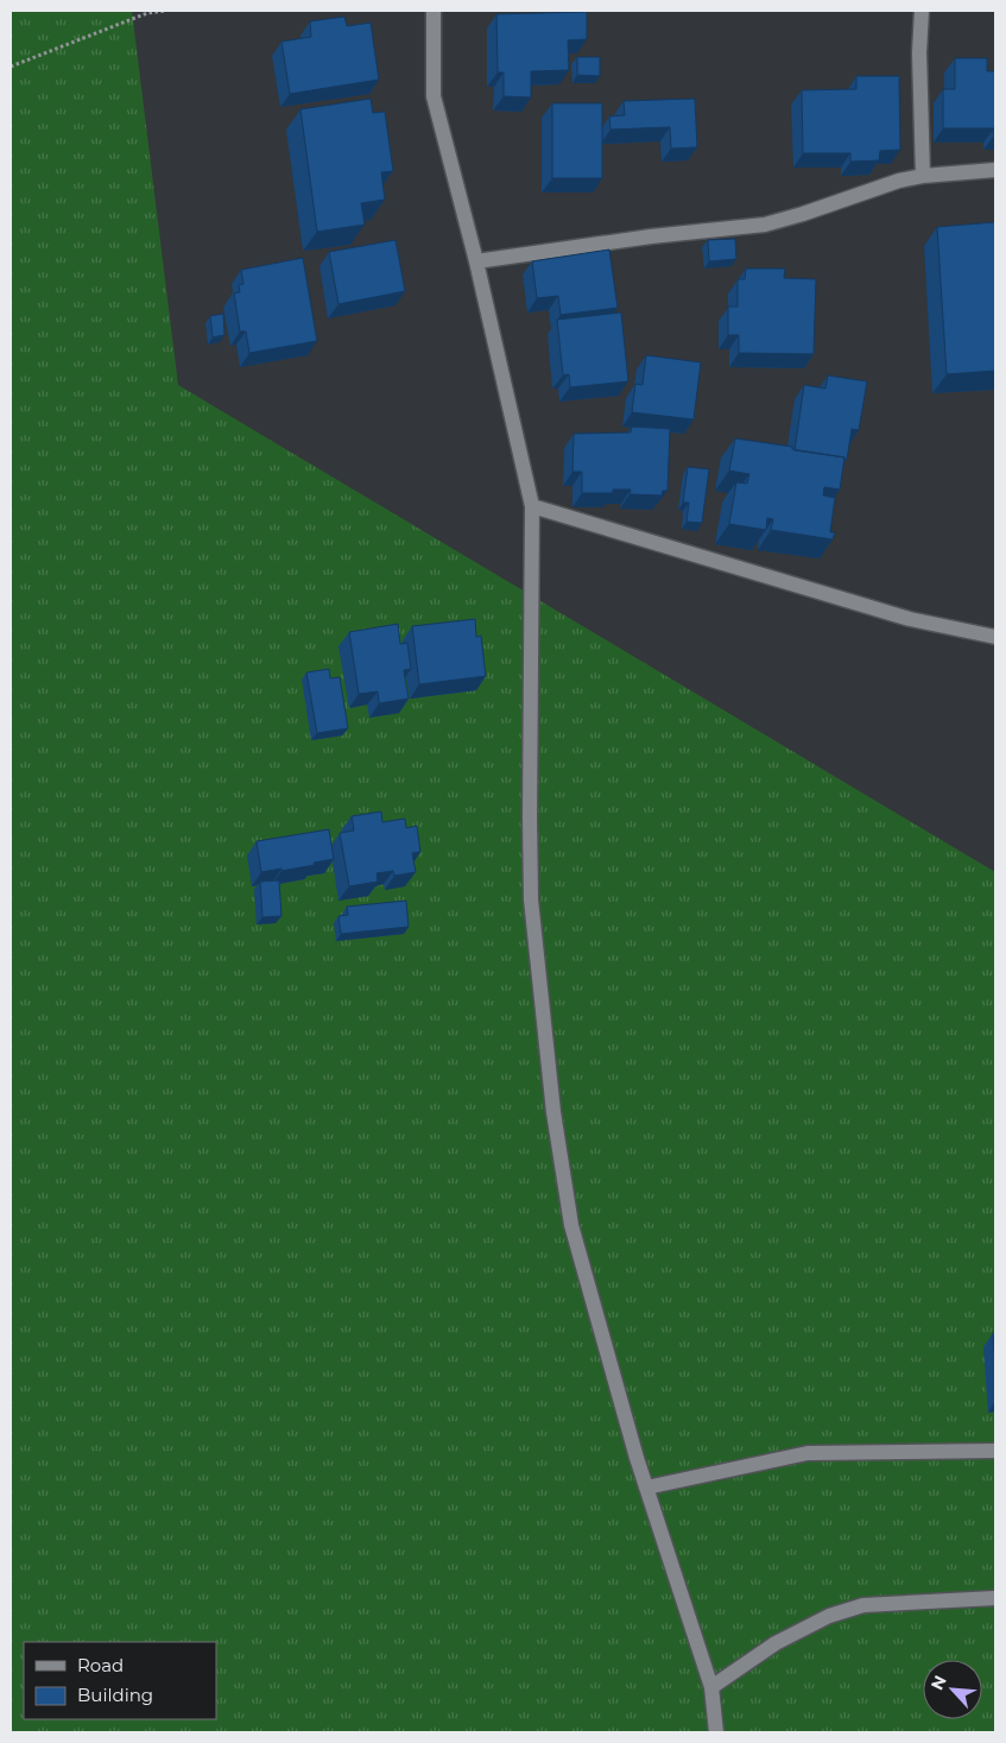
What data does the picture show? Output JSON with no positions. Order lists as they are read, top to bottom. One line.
{"legend":["Road","Building"],"north":"top left"}
